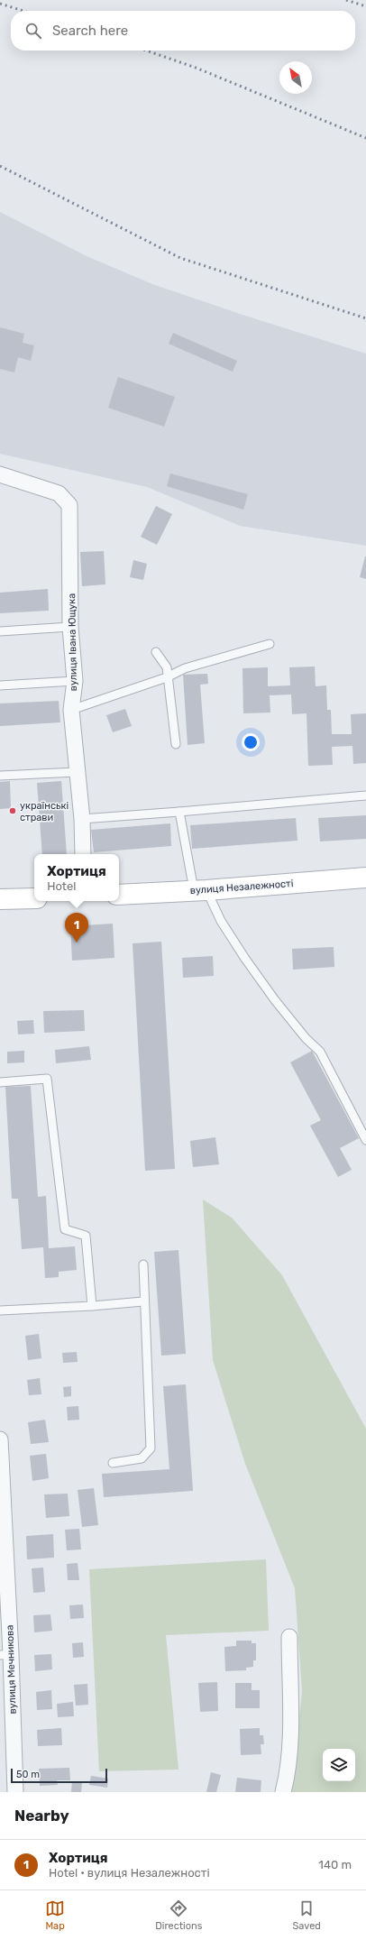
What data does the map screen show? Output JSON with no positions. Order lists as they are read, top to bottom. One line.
{"streets":{"main road":["вулиця Незалежності"],"street":["вулиця Івана Ющука","вулиця Мечникова"]},"places":["українські страви"],"scale_bar":"50 m","north":"top left","page":{"search":"Search here","popup":["Хортиця","Hotel"],"pins":"1","scale":"50 m","heading":"Nearby","list":[{"mark":"1","name":"Хортиця","note":"Hotel · вулиця Незалежності","value":"140 m"}],"nav":["Map","Directions","Saved"]}}
